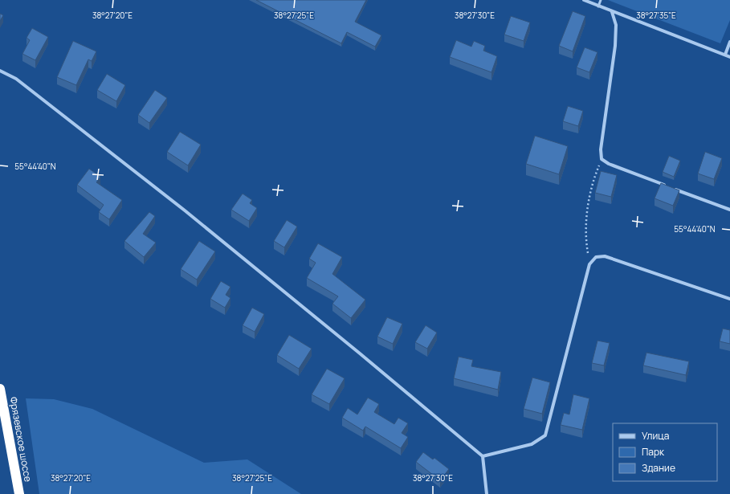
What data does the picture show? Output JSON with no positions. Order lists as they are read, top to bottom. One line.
{"streets":{"highway":["Фрязевское шоссе"]},"legend":["Улица","Парк","Здание"],"coordinates":["38°27'20\"E","38°27'25\"E","38°27'30\"E","38°27'35\"E","55°44'40\"N"]}
